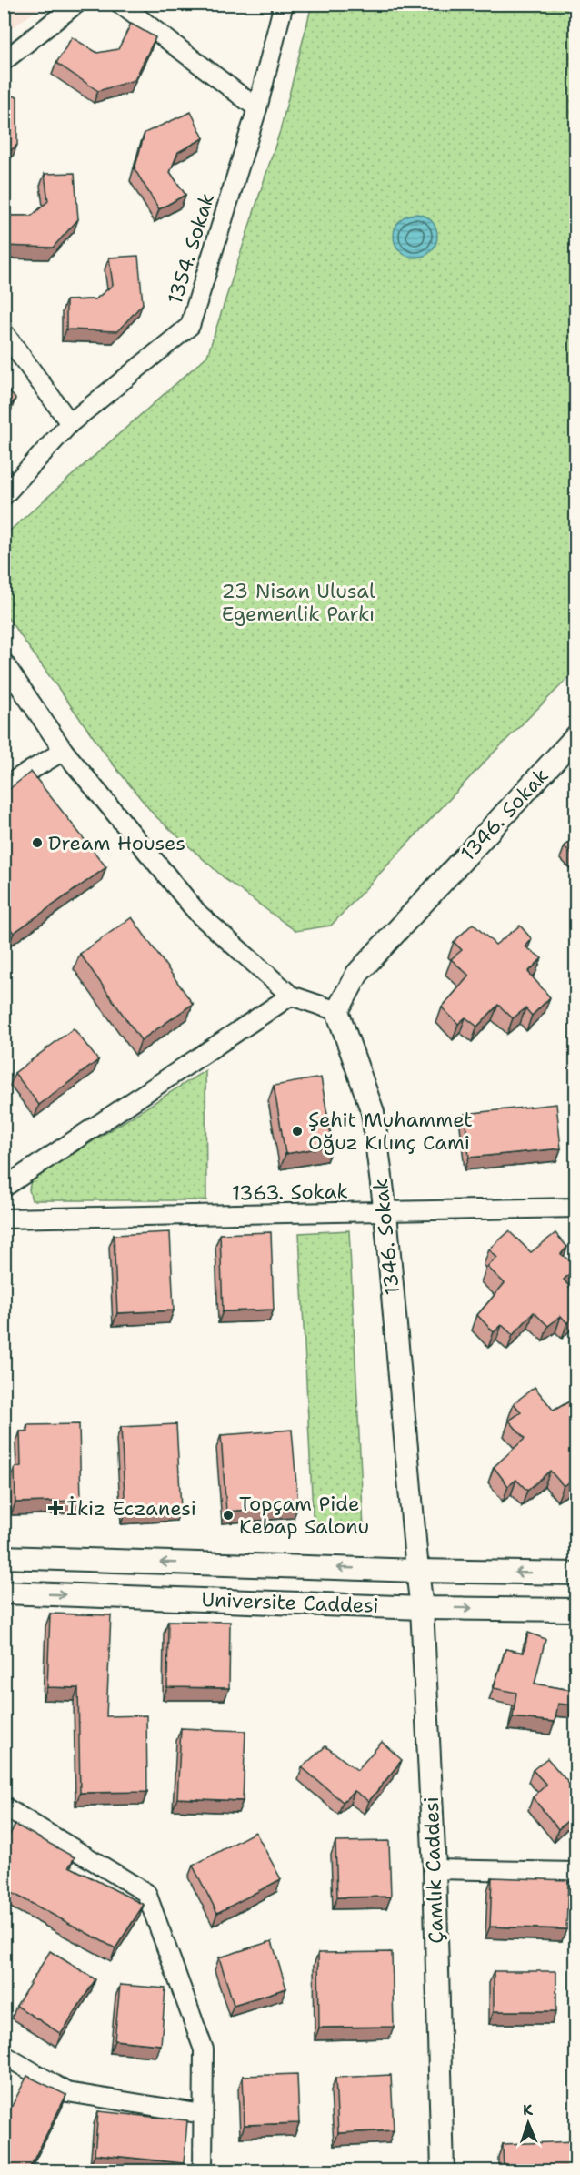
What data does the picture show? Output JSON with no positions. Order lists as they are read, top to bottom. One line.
{"streets":{"street":["1354. Sokak","1346. Sokak","1363. Sokak","Universite Caddesi","Çamlık Caddesi"]},"crossings":[["1346. Sokak","1363. Sokak"],["1346. Sokak","Universite Caddesi"],["1346. Sokak","Çamlık Caddesi"],["Universite Caddesi","Çamlık Caddesi"]],"parks":["23 Nisan Ulusal Egemenlik Parkı"],"places":{"other":["Dream Houses","Şehit Muhammet Oğuz Kılınç Cami","Topçam Pide Kebap Salonu"],"health":["İkiz Eczanesi"]},"north":"top"}
